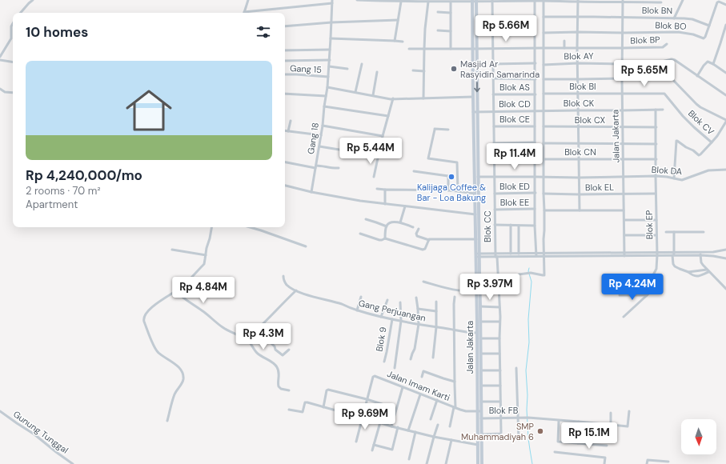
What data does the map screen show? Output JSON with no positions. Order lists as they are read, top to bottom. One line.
{"streets":{"main road":["Jalan Jakarta"],"street":["Blok BN","Blok BO","Blok BP","Blok AY","Gang 15","Blok BI","Blok AS","Blok CK","Blok CD","Blok CE","Blok CX","Blok CV","Gang 18","Blok CN","Blok DA","Blok ED","Blok EL","Blok EE","Blok EP","Blok CC","Gang Perjuangan","Blok 9","Jalan Imam Karti","Blok FB","Gunung Tunggal"]},"crossings":[["Blok BN","Blok BO"],["Blok BN","Jalan Jakarta"],["Blok BO","Jalan Jakarta"],["Blok BP","Blok CD"],["Blok BP","Jalan Jakarta"],["Blok AY","Jalan Jakarta"],["Gang 15","Gang 18"],["Blok BI","Blok CV"],["Blok BI","Jalan Jakarta"],["Blok AS","Blok CD"],["Blok CK","Blok CD"],["Blok CK","Jalan Jakarta"],["Blok CK","Blok EP"],["Blok CD","Blok CE"],["Blok CD","Blok DA"],["Blok CD","Blok CC"],["Blok CX","Jalan Jakarta"],["Blok CX","Blok EP"],["Blok CV","Blok DA"],["Jalan Jakarta","Blok CN"],["Jalan Jakarta","Blok DA"],["Jalan Jakarta","Blok EL"],["Jalan Jakarta","Blok CC"],["Jalan Jakarta","Gang Perjuangan"],["Jalan Jakarta","Jalan Imam Karti"],["Jalan Jakarta","Blok FB"],["Blok CN","Blok EP"],["Blok DA","Blok EP"],["Blok DA","Blok CC"],["Blok ED","Blok CC"],["Blok EL","Blok EP"],["Blok EE","Blok CC"],["Blok CC","Blok FB"],["Gang Perjuangan","Blok 9"]],"places":["Masjid Ar Rasyidin Samarinda","Kalijaga Coffee & Bar - Loa Bakung","SMP Muhammadiyah 6"],"north":"bottom","page":{"heading":"10 homes","price":["Rp 5.66M","Rp 5.65M","Rp 5.44M","Rp 11.4M","Rp 3.97M","Rp 4.24M","Rp 4.84M","Rp 4.3M","Rp 9.69M","Rp 15.1M"],"list":[{"name":"Rp 4,240,000/mo","note":"2 rooms · 70 m² · Apartment"}]}}
